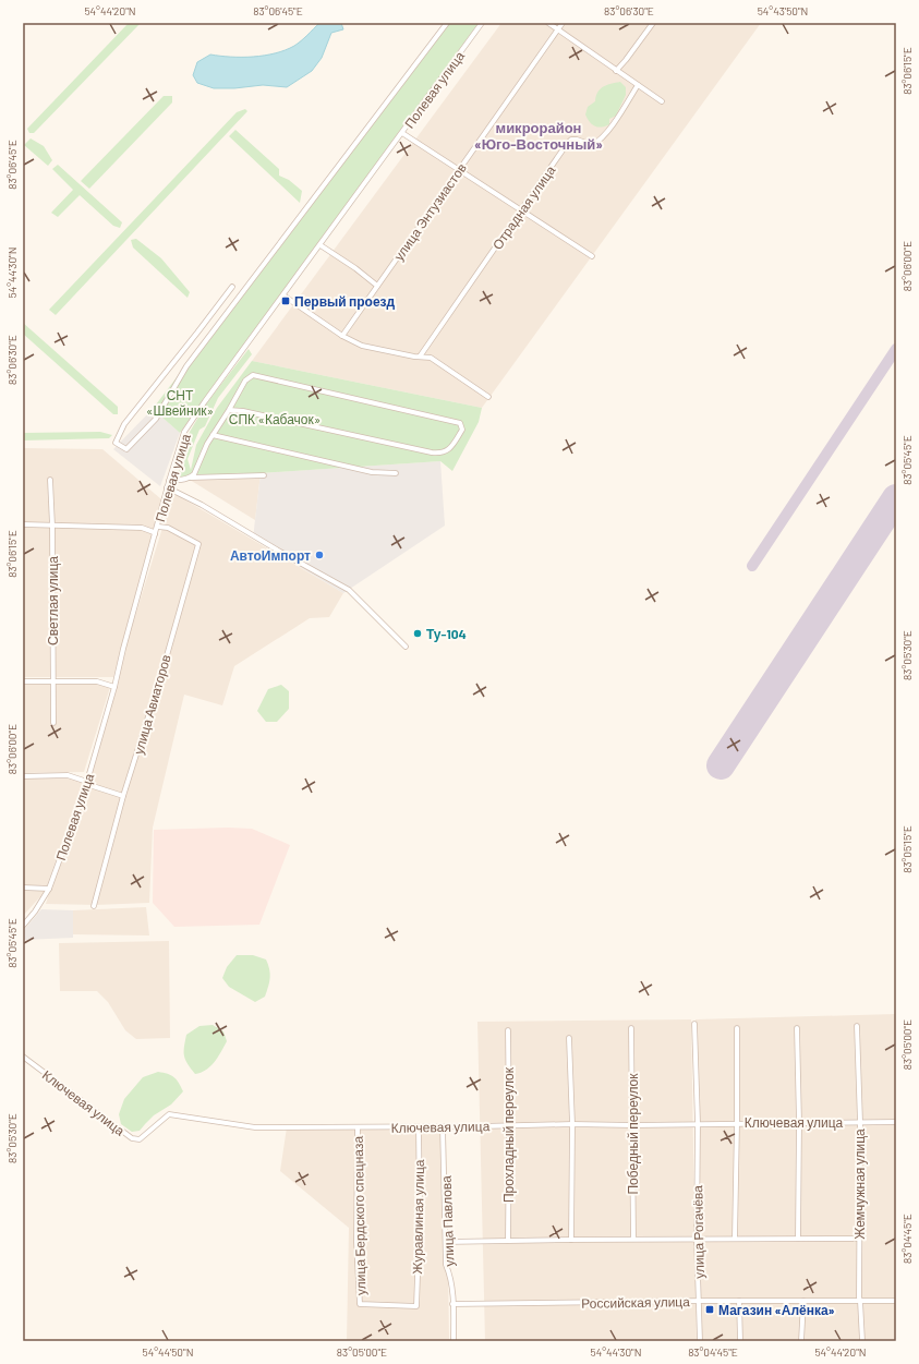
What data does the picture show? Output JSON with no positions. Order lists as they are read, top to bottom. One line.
{"streets":{"street":["Полевая улица","Отрадная улица","улица Энтузиастов","Светлая улица","улица Авиаторов","Ключевая улица","Победный переулок","Прохладный переулок","Жемчужная улица","улица Бердского спецназа","Журавлиная улица","улица Павлова","улица Рогачёва","Российская улица"]},"crossings":[["Полевая улица","улица Авиаторов"],["Ключевая улица","Победный переулок"],["Ключевая улица","Прохладный переулок"],["Ключевая улица","Жемчужная улица"],["Ключевая улица","улица Бердского спецназа"],["Ключевая улица","Журавлиная улица"],["Ключевая улица","улица Павлова"],["Ключевая улица","улица Рогачёва"],["Жемчужная улица","Российская улица"],["улица Бердского спецназа","Журавлиная улица"],["улица Павлова","Российская улица"],["улица Рогачёва","Российская улица"]],"districts":["микрорайон «Юго-Восточный»"],"parks":["СНТ «Швейник»","СПК «Кабачок»"],"places":{"transit":["Первый проезд","Магазин «Алёнка»"],"other":["АвтоИмпорт","Ту-104"]},"coordinates":["54°44'20\"N","83°06'45\"E","83°06'30\"E","54°43'50\"N","83°06'15\"E","83°06'00\"E","54°44'30\"N","83°05'45\"E","83°05'30\"E","83°05'15\"E","83°05'00\"E","83°04'45\"E","54°44'50\"N"]}
